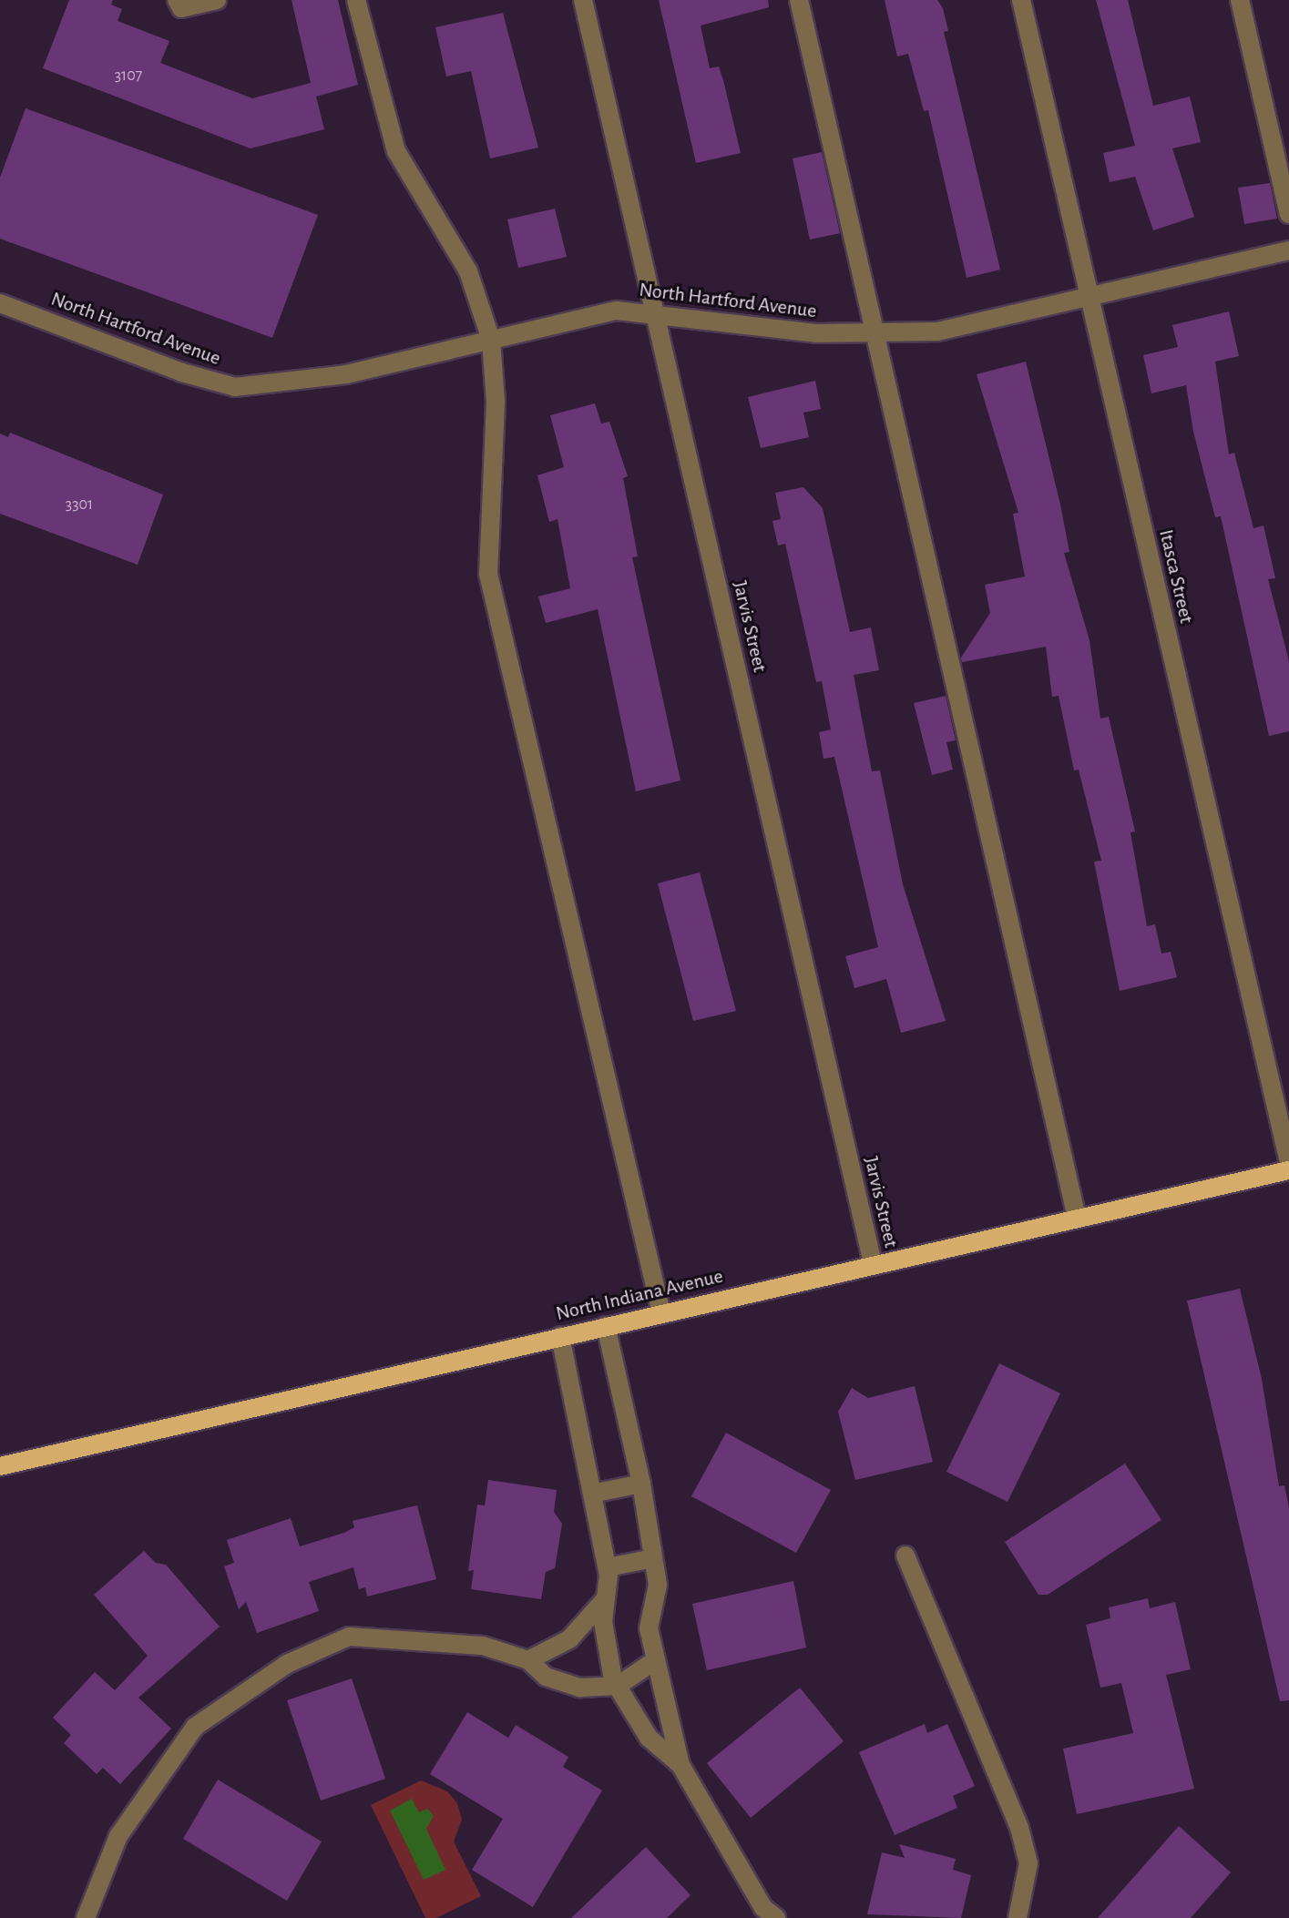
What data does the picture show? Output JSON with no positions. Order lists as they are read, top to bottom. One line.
{"streets":{"main road":["North Indiana Avenue"],"street":["North Hartford Avenue","Itasca Street","Jarvis Street"]},"crossings":[["North Hartford Avenue","Itasca Street"],["North Hartford Avenue","Jarvis Street"],["Jarvis Street","North Indiana Avenue"]],"house_numbers":["3107","3301"]}
